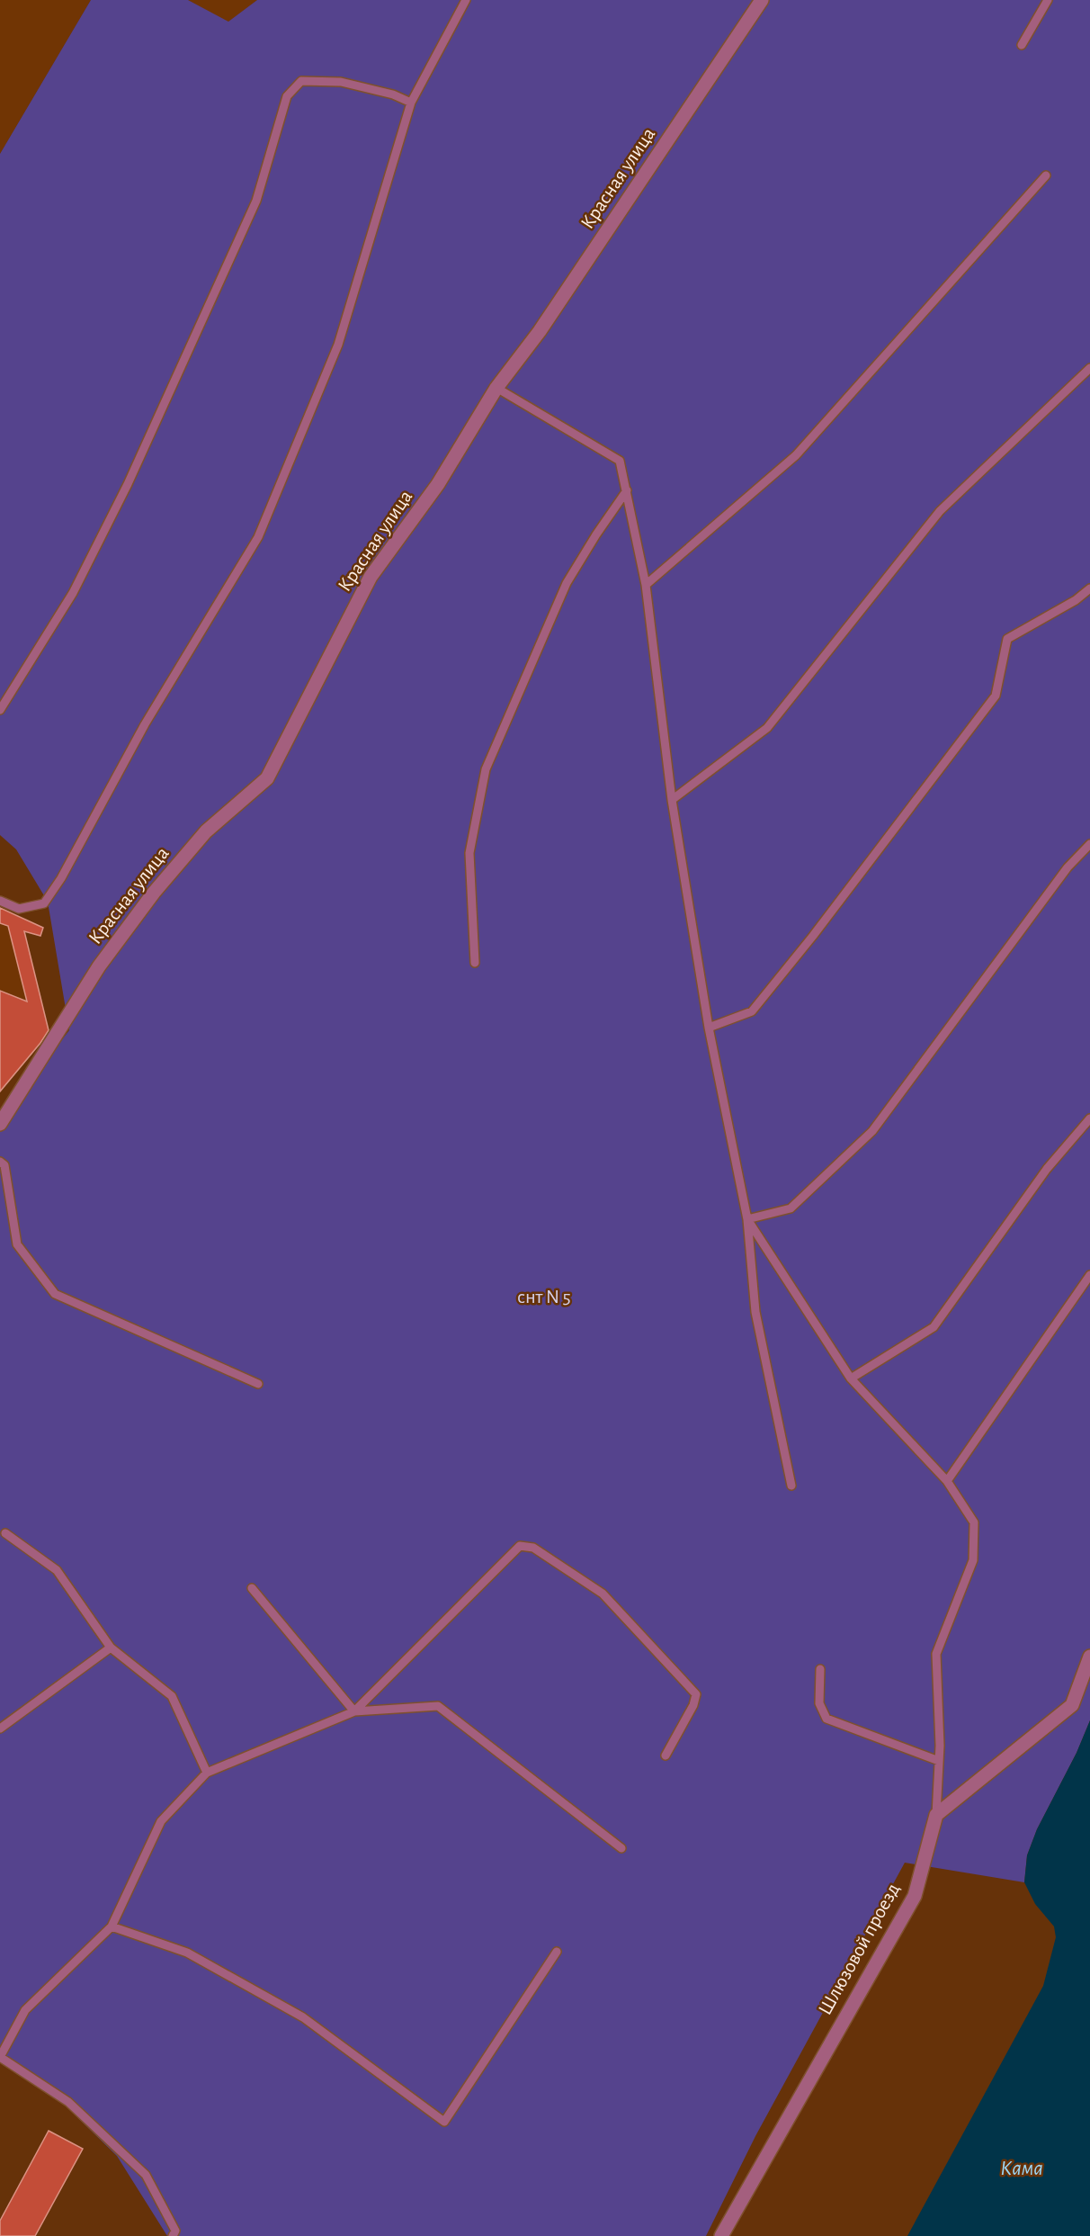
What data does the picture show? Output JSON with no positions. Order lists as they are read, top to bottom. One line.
{"streets":{"street":["Красная улица","Шлюзовой проезд"]},"water":["Кама"],"parks":["снт N 5"]}
